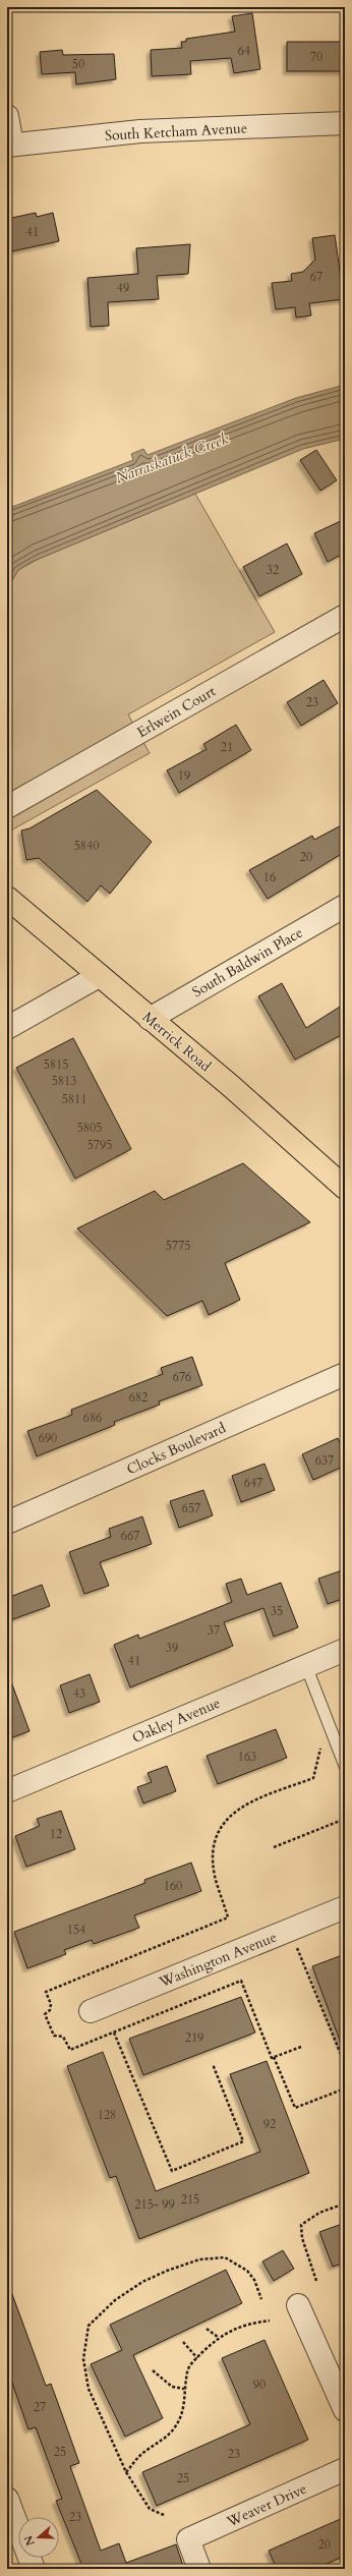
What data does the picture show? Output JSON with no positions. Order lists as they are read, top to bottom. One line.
{"streets":{"main road":["Merrick Road"],"street":["South Ketcham Avenue","Erlwein Court","South Baldwin Place","Clocks Boulevard","Oakley Avenue","Washington Avenue","Weaver Drive"]},"crossings":[["South Baldwin Place","Merrick Road"]],"water":["Narraskatuck Creek"],"house_numbers":["64","70","50","41","67","49","32","23","21","19","5840","20","16","5815","5813","5811","5805","5795","5775","676","682","686","690","637","647","657","667","35","37","39","41","43","163","12","160","154","219","128","92","215","215- 99","90","27","25","23","25","23","20"],"north":"left"}
